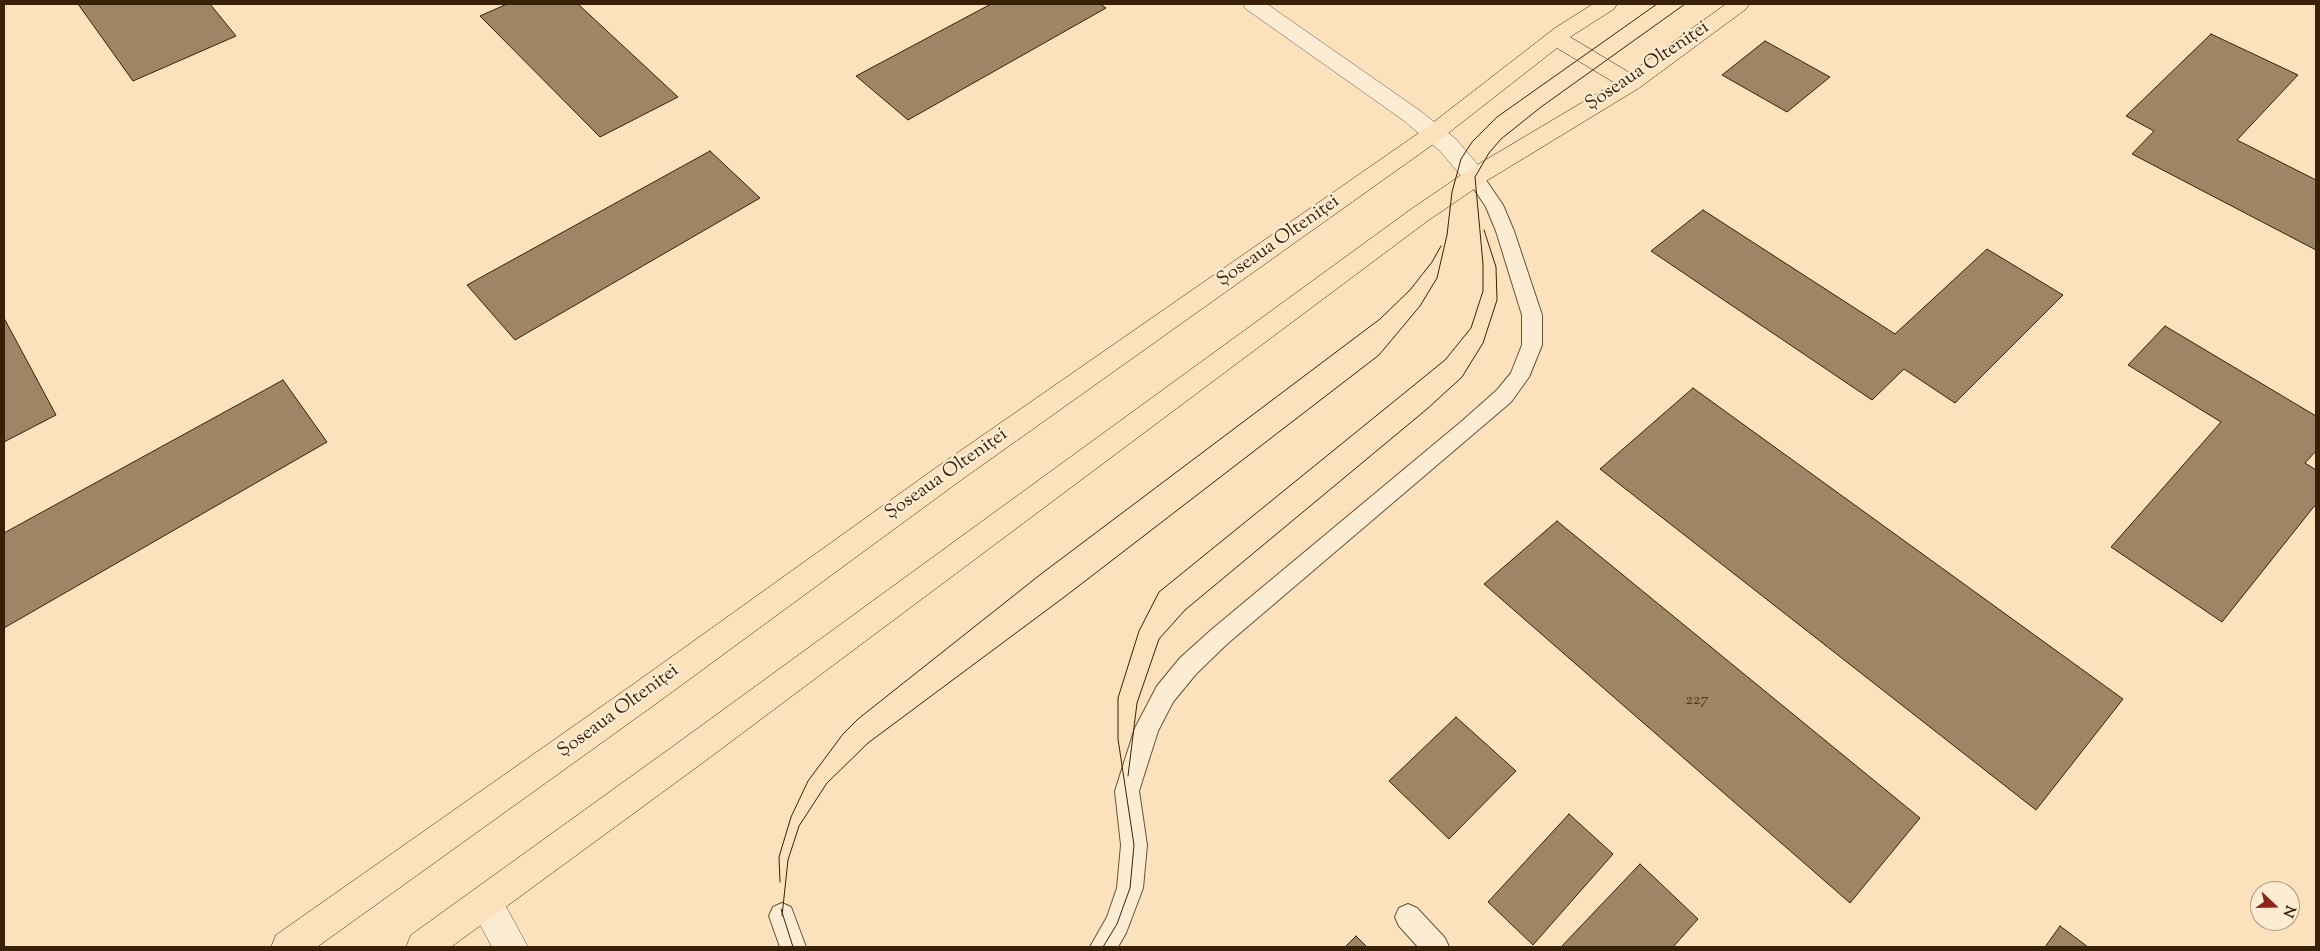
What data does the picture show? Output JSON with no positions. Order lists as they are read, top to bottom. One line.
{"streets":{"main road":["Șoseaua Olteniței"]},"house_numbers":["227"],"north":"right"}
